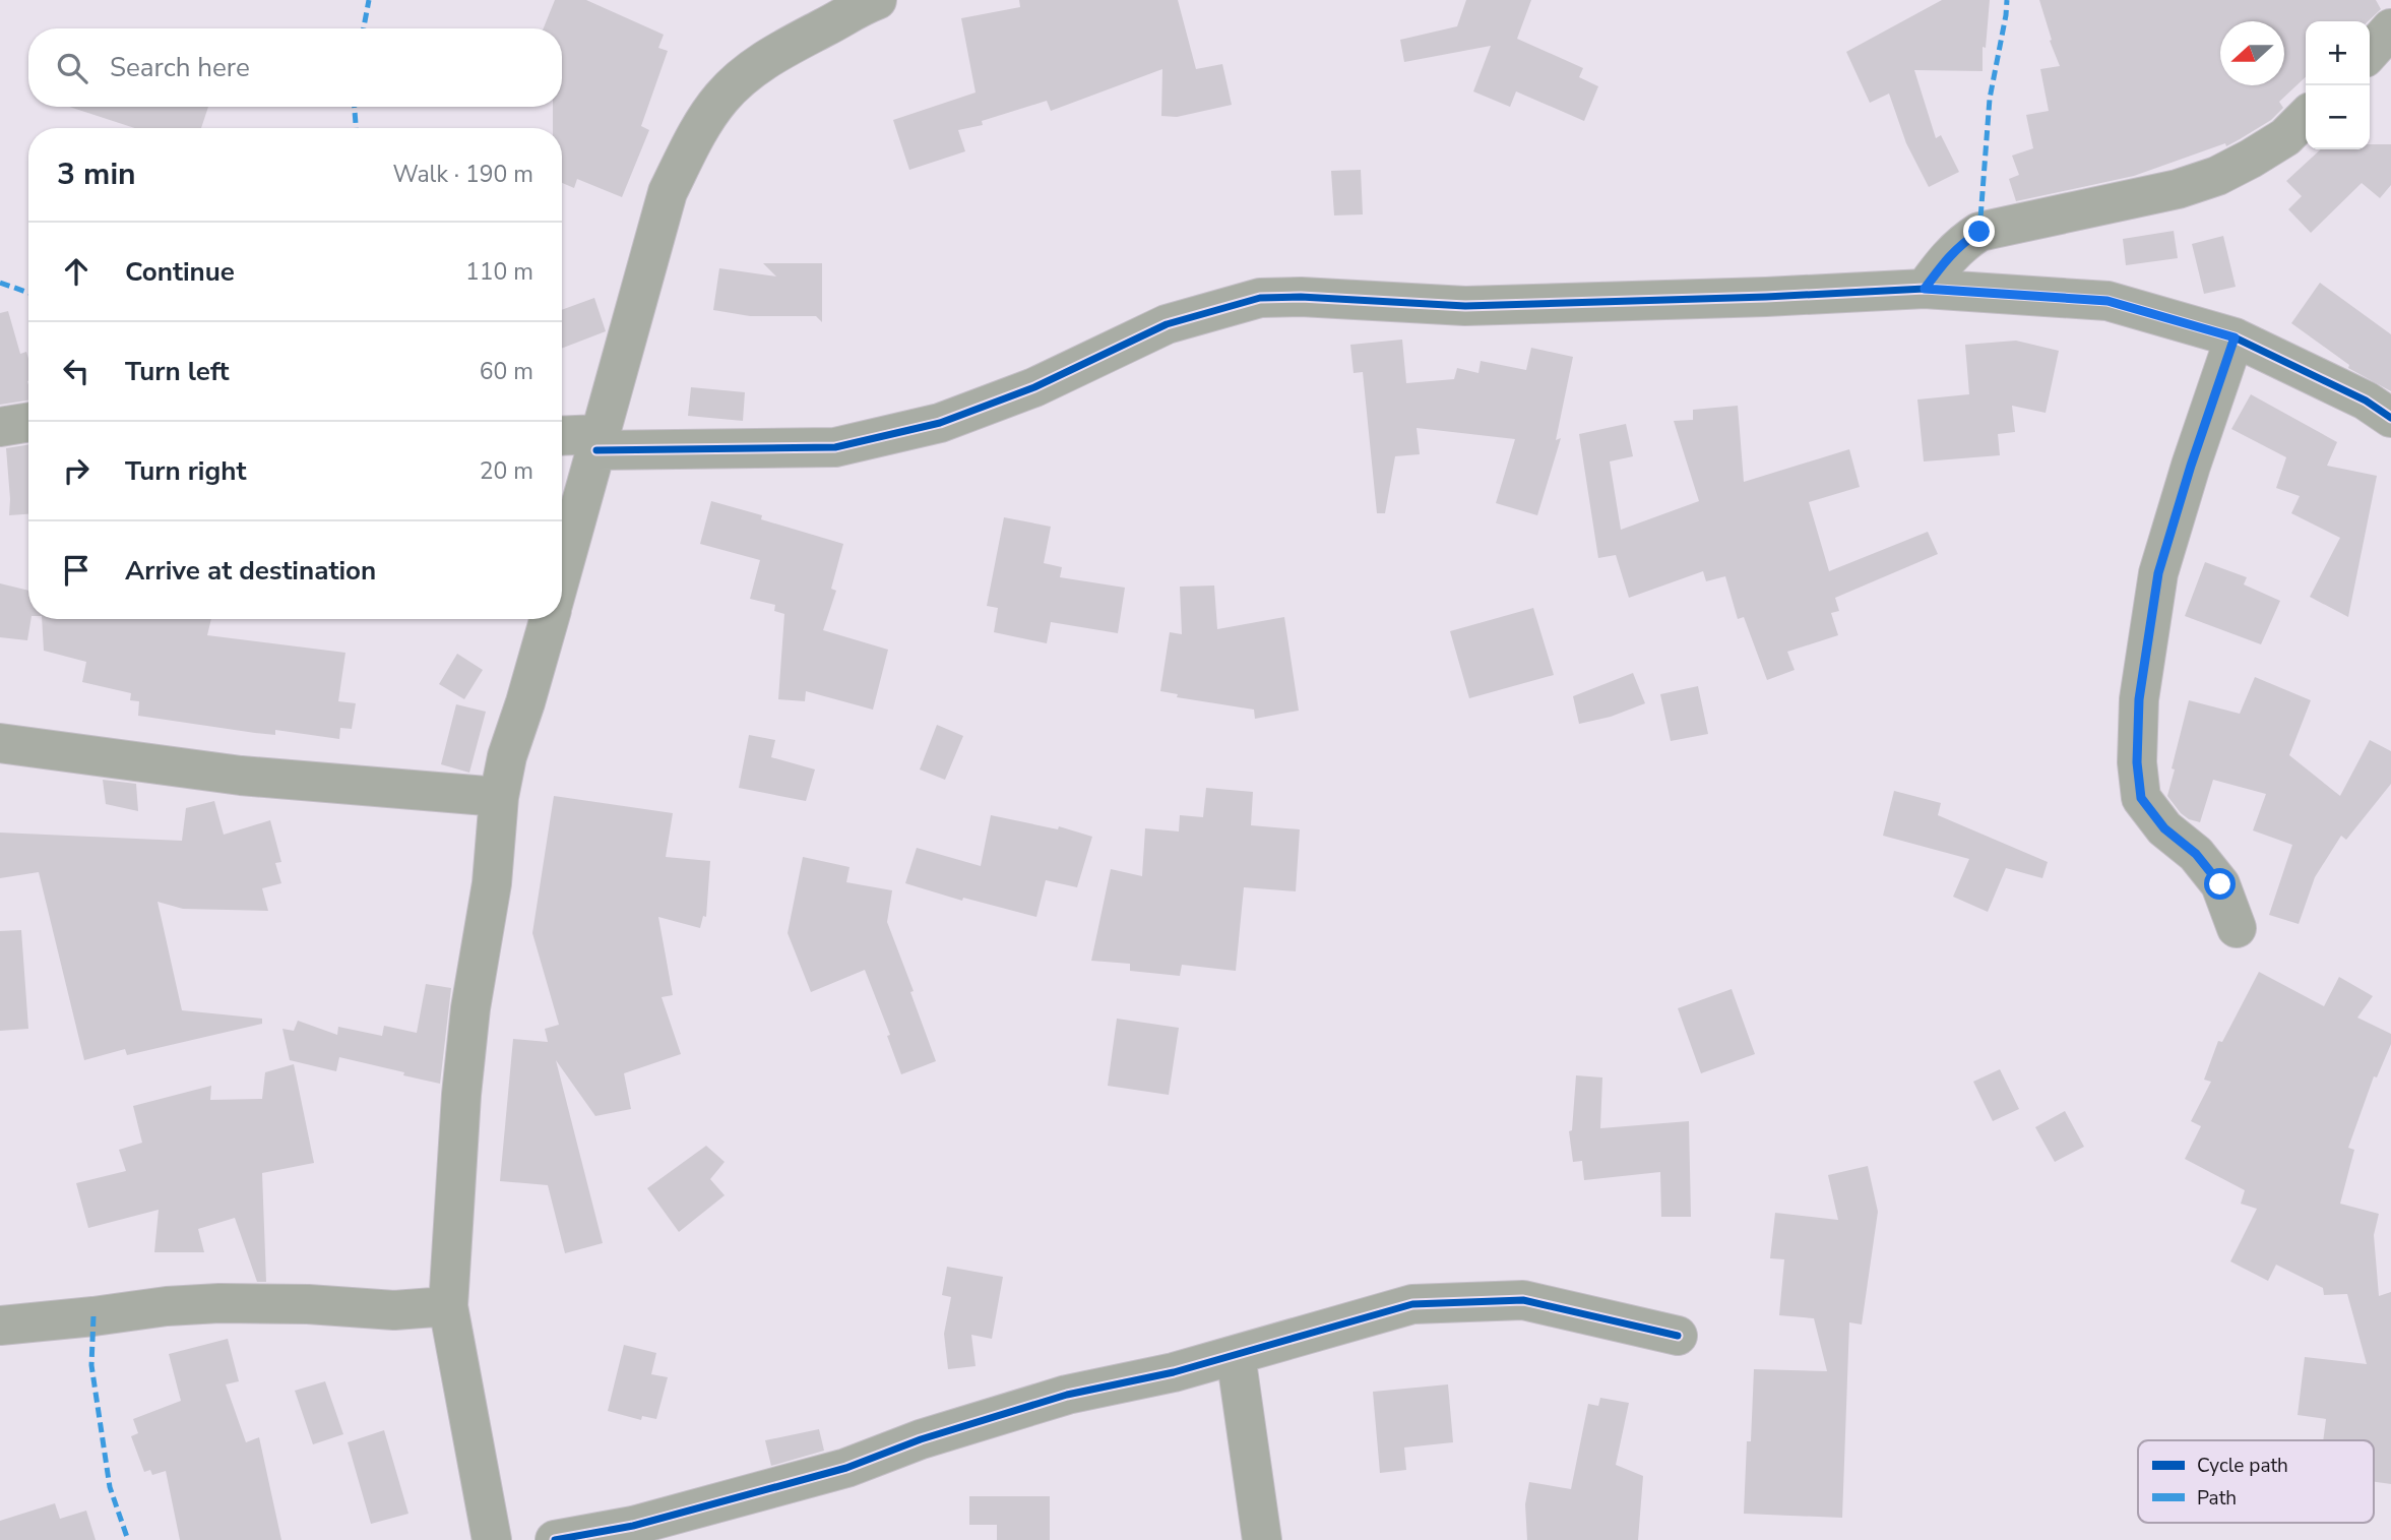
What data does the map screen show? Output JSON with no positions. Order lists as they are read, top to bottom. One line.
{"legend":["Cycle path","Path"],"north":"left","page":{"map_buttons":["+","−"],"search":"Search here","heading":["3 min","Walk · 190 m"],"list":[["Continue","110 m"],["Turn left","60 m"],["Turn right","20 m"],"Arrive at destination"]}}
